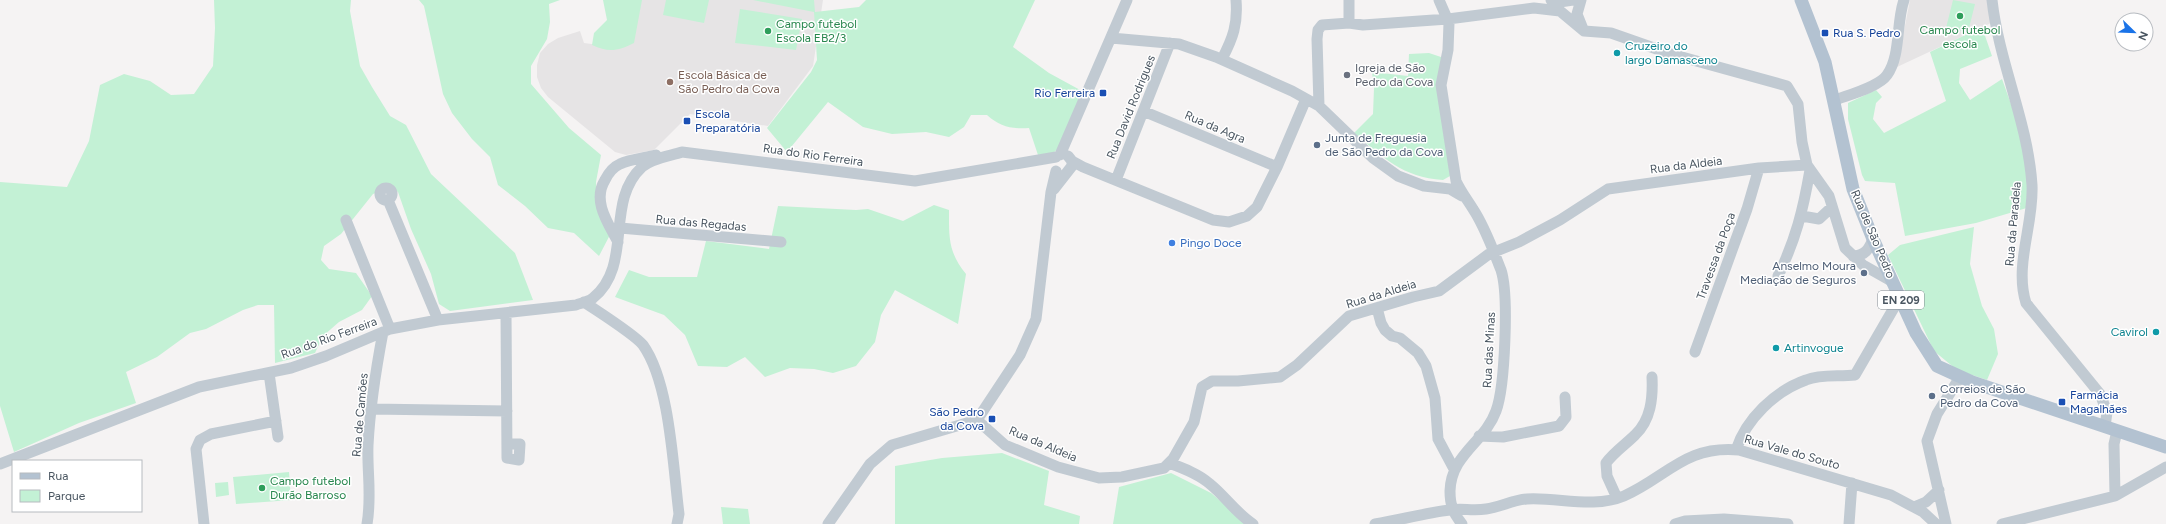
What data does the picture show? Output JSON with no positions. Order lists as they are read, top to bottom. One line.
{"streets":{"main road":["Rua de São Pedro","EN 209"],"street":["Rua David Rodrigues","Rua da Agra","Rua do Rio Ferreira","Rua da Aldeia","Rua das Regadas","Rua da Paradela","Travessa da Poça","Rua das Minas","Rua de Camões","Rua Vale do Souto"]},"crossings":[["Rua David Rodrigues","Rua da Agra"],["Rua David Rodrigues","Rua do Rio Ferreira"],["Rua do Rio Ferreira","Rua das Regadas"],["Rua do Rio Ferreira","Rua de Camões"],["Rua da Aldeia","Travessa da Poça"],["Rua da Aldeia","Rua das Minas"],["Rua da Paradela","Rua de São Pedro"],["Rua das Minas","Rua Vale do Souto"]],"places":{"other":["Campo futebol escola","Campo futebol Escola EB2/3","Cruzeiro do largo Damasceno","Igreja de São Pedro da Cova","Escola Básica de São Pedro da Cova","Junta de Freguesia de São Pedro da Cova","Pingo Doce","Anselmo Moura Mediação de Seguros","Cavirol","Artinvogue","Correios de São Pedro da Cova","Campo futebol Durão Barroso"],"transit":["Rua S. Pedro","Rio Ferreira","Escola Preparatória","Farmácia Magalhães","São Pedro da Cova"]},"legend":["Rua","Parque"],"north":"bottom right"}
